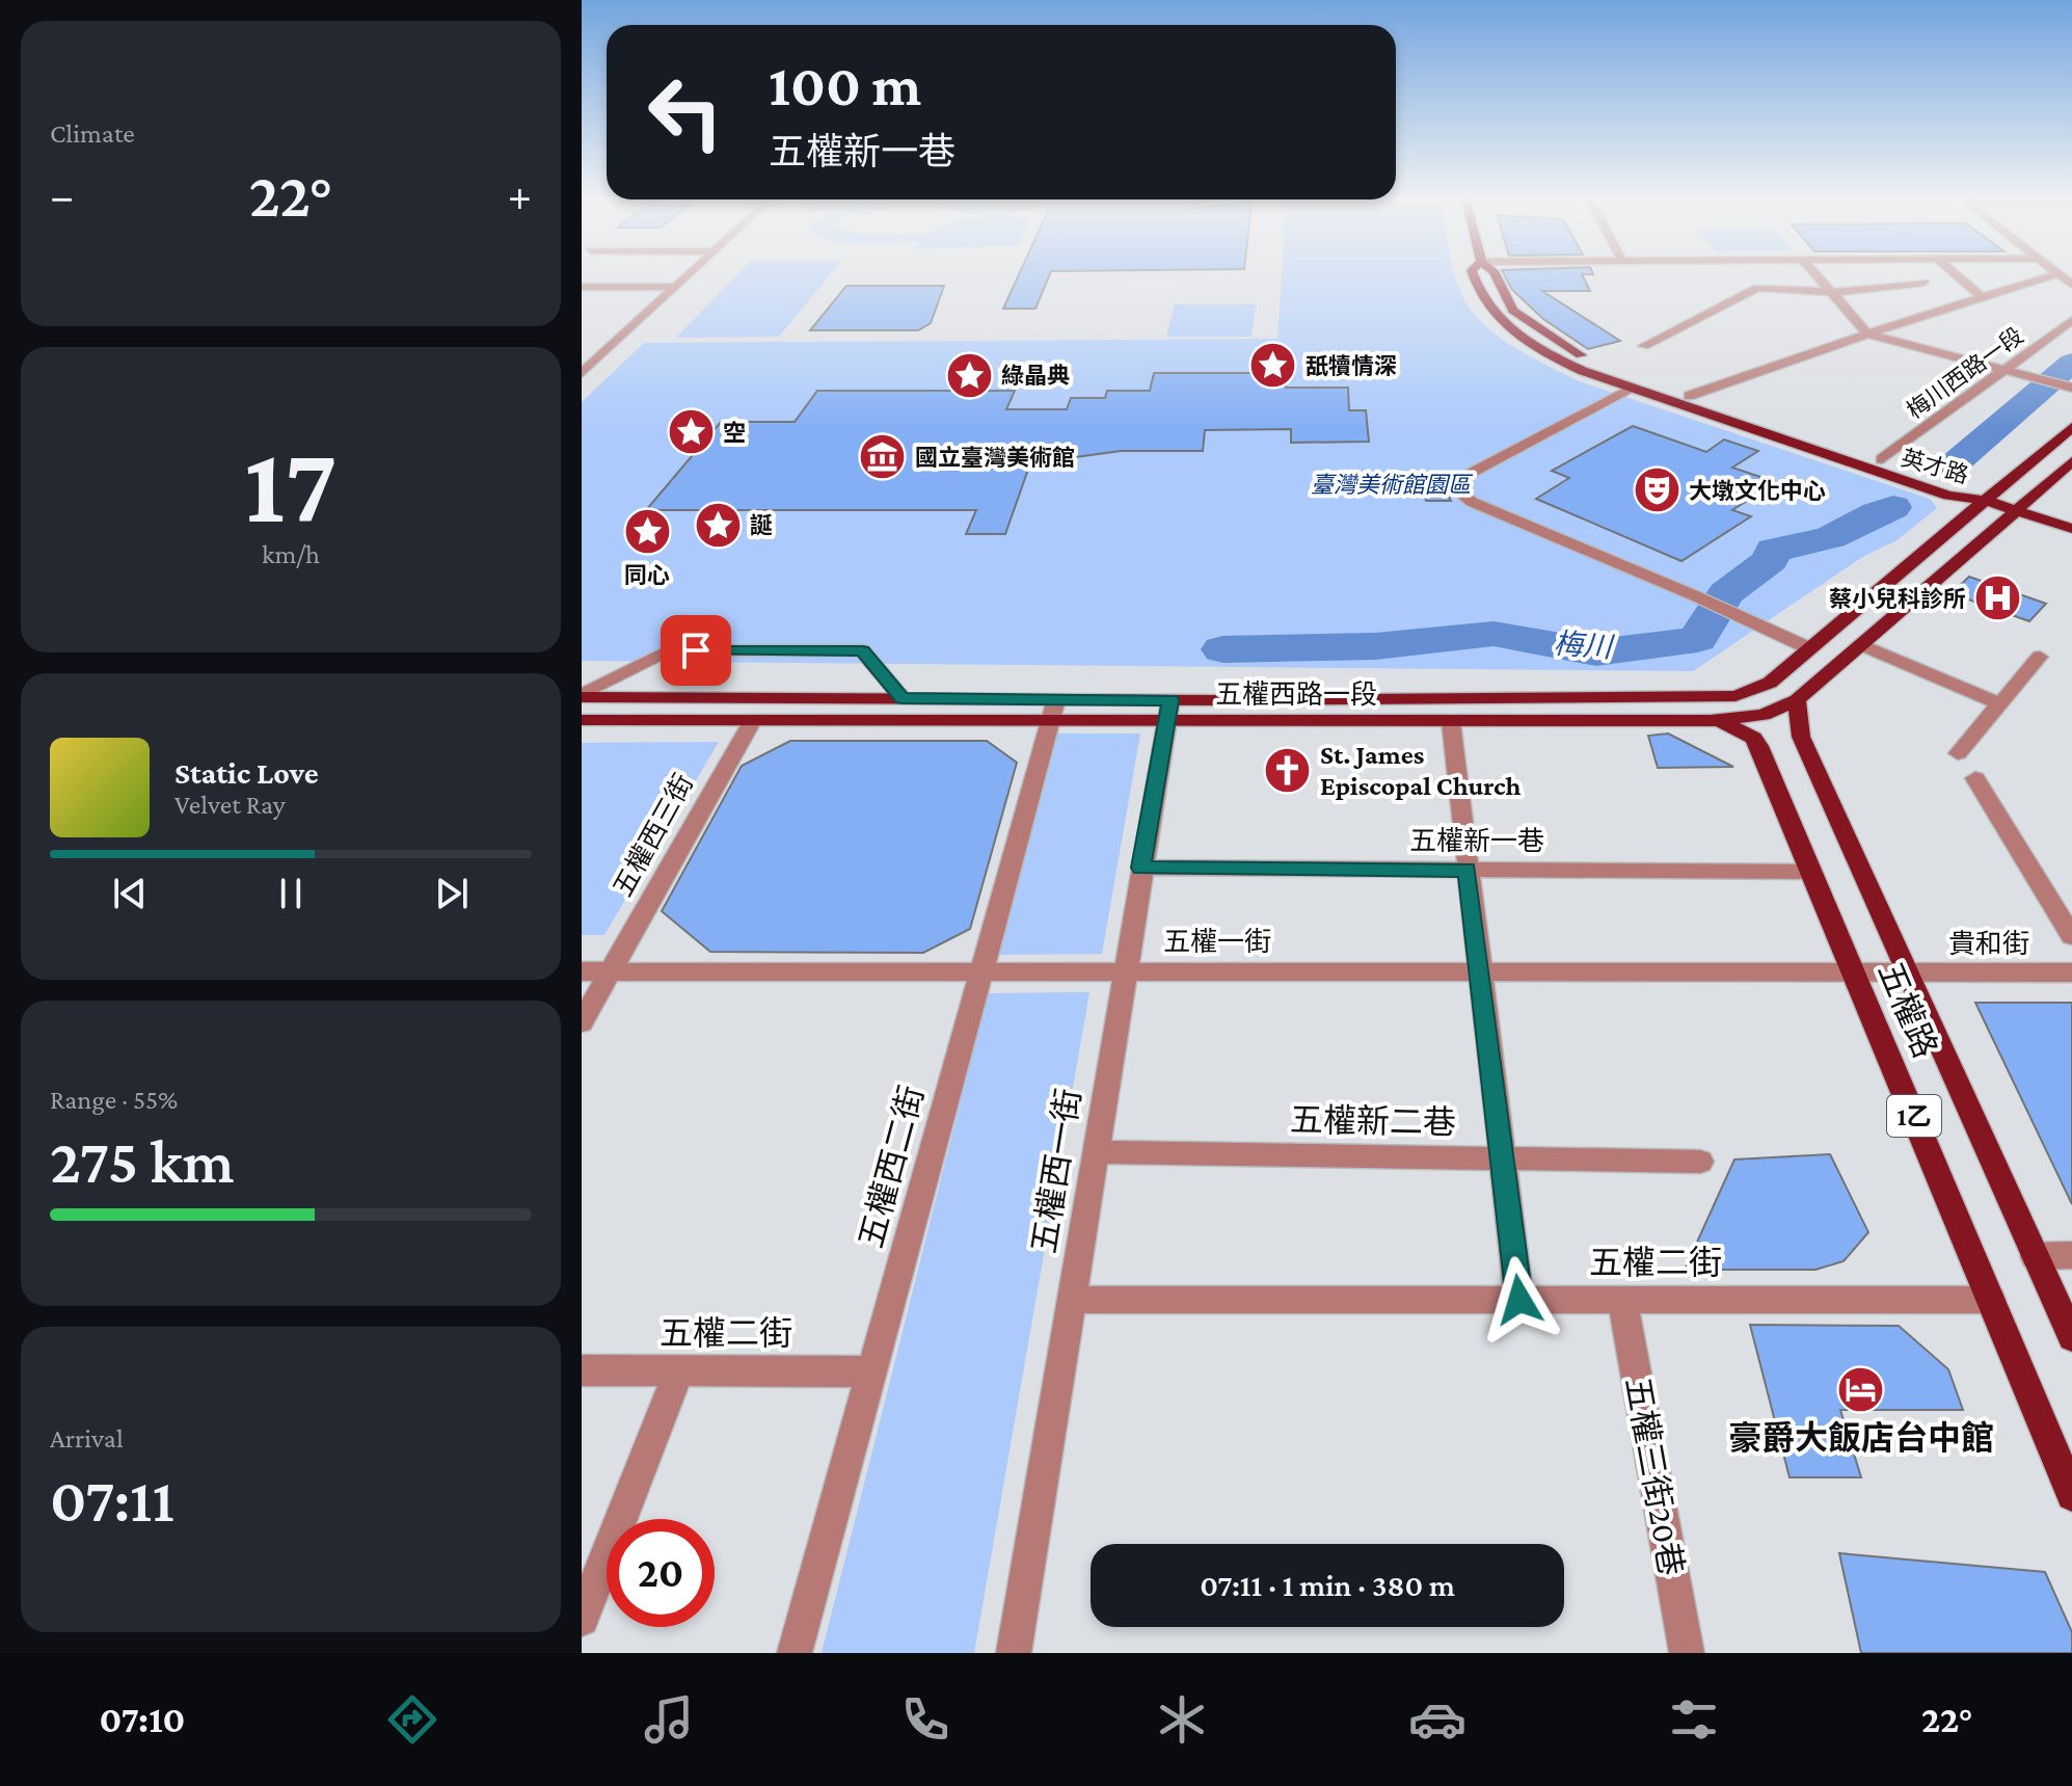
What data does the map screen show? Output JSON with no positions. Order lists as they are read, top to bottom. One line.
{"streets":{"main road":["英才路","五權西路一段","五權路","1乙"],"street":["梅川西路一段","五權西三街","五權新一巷","五權一街","貴和街","五權新二巷","五權西二街","五權西一街","五權二街","五權三街20巷"]},"crossings":[["梅川西路一段","英才路"],["五權西路一段","五權西三街"],["五權西路一段","五權路"],["五權西路一段","五權西二街"],["五權西路一段","五權西一街"],["五權西三街","五權一街"],["五權新一巷","五權路"],["五權新一巷","五權西一街"],["五權一街","貴和街"],["五權一街","五權路"],["五權一街","五權西二街"],["五權一街","五權西一街"],["貴和街","五權路"],["五權路","五權二街"],["五權新二巷","五權西一街"],["五權西二街","五權二街"],["五權西一街","五權二街"],["五權二街","五權三街20巷"]],"water":["梅川"],"parks":["臺灣美術館園區"],"places":{"place":["舐犢情深","綠晶典","空","誕","同心"],"museum":["國立臺灣美術館"],"theatre":["大墩文化中心"],"hospital":["蔡小兒科診所"],"church":["St. James Episcopal Church"],"hotel":["豪爵大飯店台中館"]},"page":{"tile":["Climate",["17","km/h"],["Range · 55%","275 km"],["Arrival","07:11"]],"turn":["100 m","五權新一巷"],"heat":["−","22°","+"],"song":["Static Love","Velvet Ray"],"limit":"20","trip":"07:11 · 1 min · 380 m","tabs":["07:10","22°"]}}
